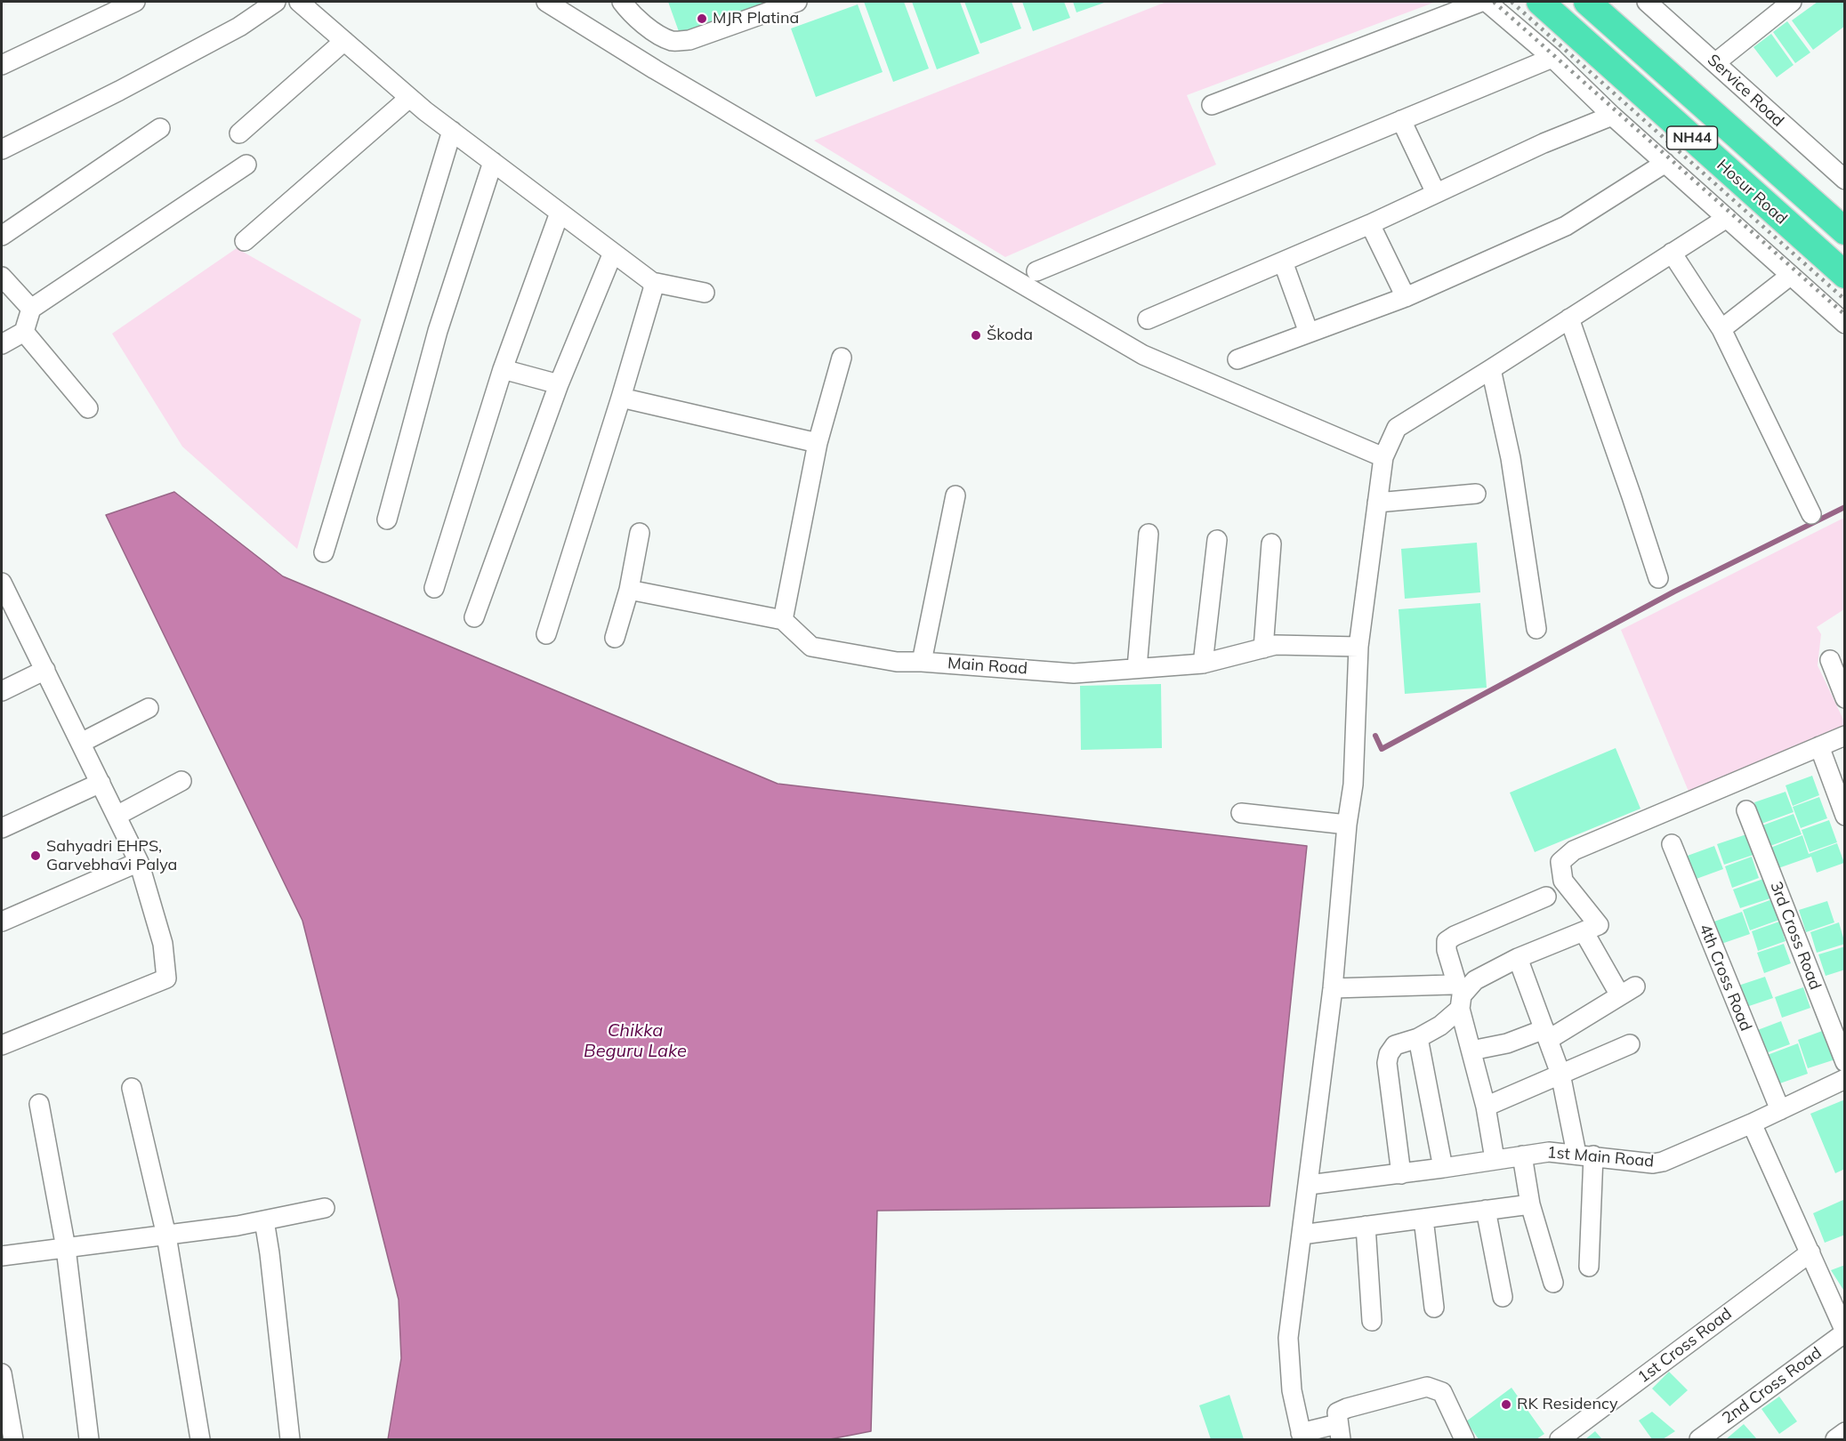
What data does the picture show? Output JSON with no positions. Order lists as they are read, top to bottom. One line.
{"streets":{"highway":["NH44","Hosur Road"],"street":["Service Road","Main Road","3rd Cross Road","4th Cross Road","1st Main Road","1st Cross Road","2nd Cross Road"]},"crossings":[["4th Cross Road","1st Main Road"]],"water":["Chikka Beguru Lake"],"places":["MJR Platina","Škoda","Sahyadri EHPS, Garvebhavi Palya","RK Residency"]}
